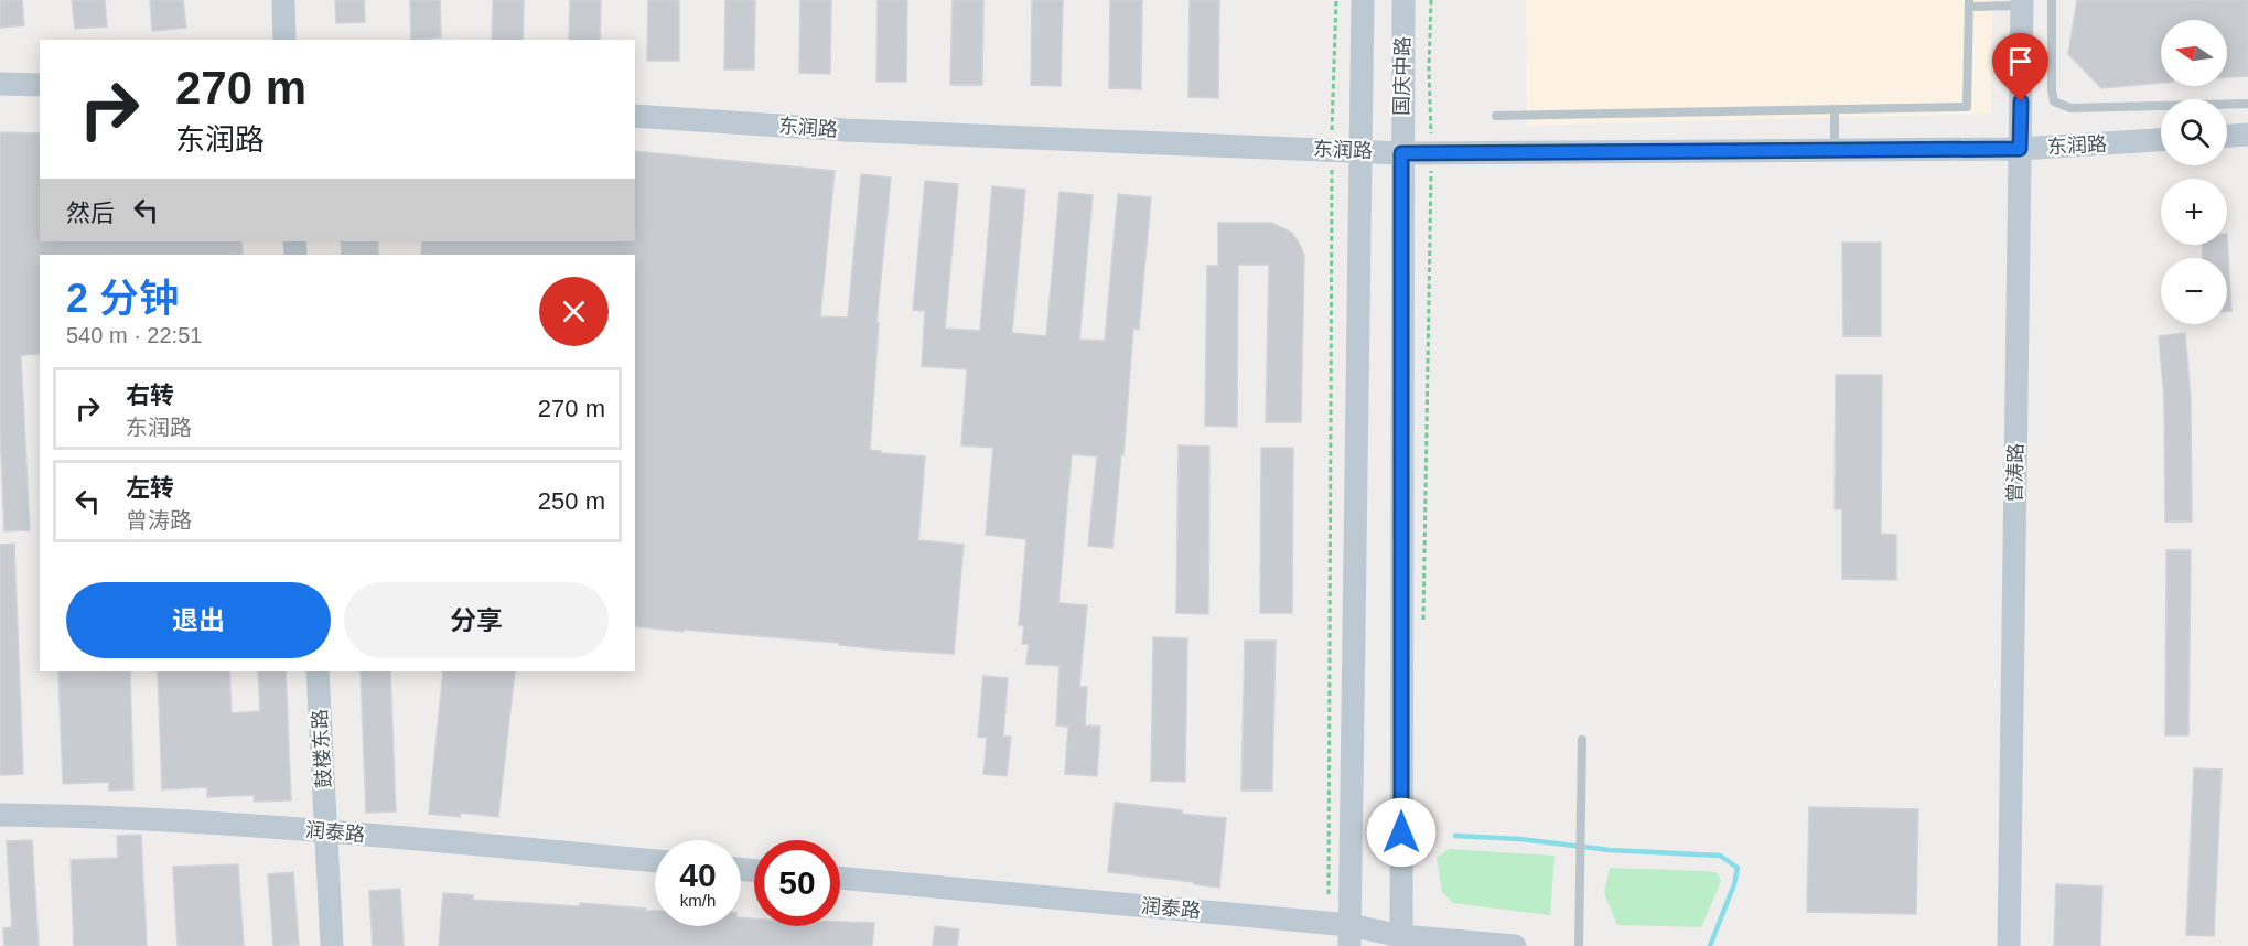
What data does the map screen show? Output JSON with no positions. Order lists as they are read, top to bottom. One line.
{"streets":{"street":["国庆中路","东润路","曾涛路","鼓楼东路","润泰路"]},"crossings":[["国庆中路","东润路"],["国庆中路","润泰路"],["东润路","曾涛路"],["鼓楼东路","润泰路"]],"north":"left","page":{"map_buttons":["+","−"],"turn":["270 m","东润路"],"then":"然后","heading":["2 分钟","540 m · 22:51"],"list":[{"name":"右转","note":"东润路","value":"270 m"},{"name":"左转","note":"曾涛路","value":"250 m"}],"buttons":["退出","分享"],"speed":"40 km/h","limit":"50"}}
